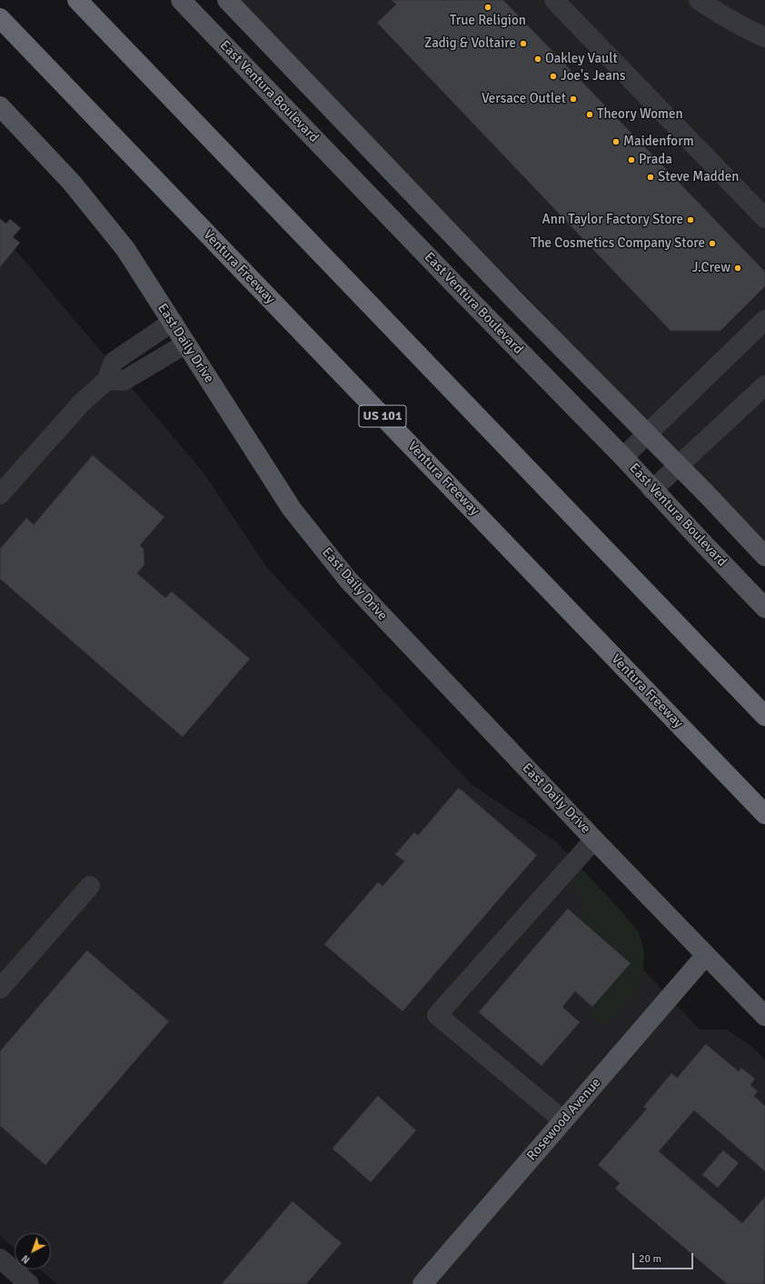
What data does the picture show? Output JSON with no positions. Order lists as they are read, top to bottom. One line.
{"streets":{"highway":["Ventura Freeway","US 101"],"main road":["East Ventura Boulevard","East Daily Drive","Rosewood Avenue"]},"crossings":[["East Daily Drive","Rosewood Avenue"]],"places":["True Religion","Zadig & Voltaire","Oakley Vault","Joe's Jeans","Versace Outlet","Theory Women","Maidenform","Prada","Steve Madden","Ann Taylor Factory Store","The Cosmetics Company Store","J.Crew"],"scale_bar":"20 m","north":"bottom left"}
